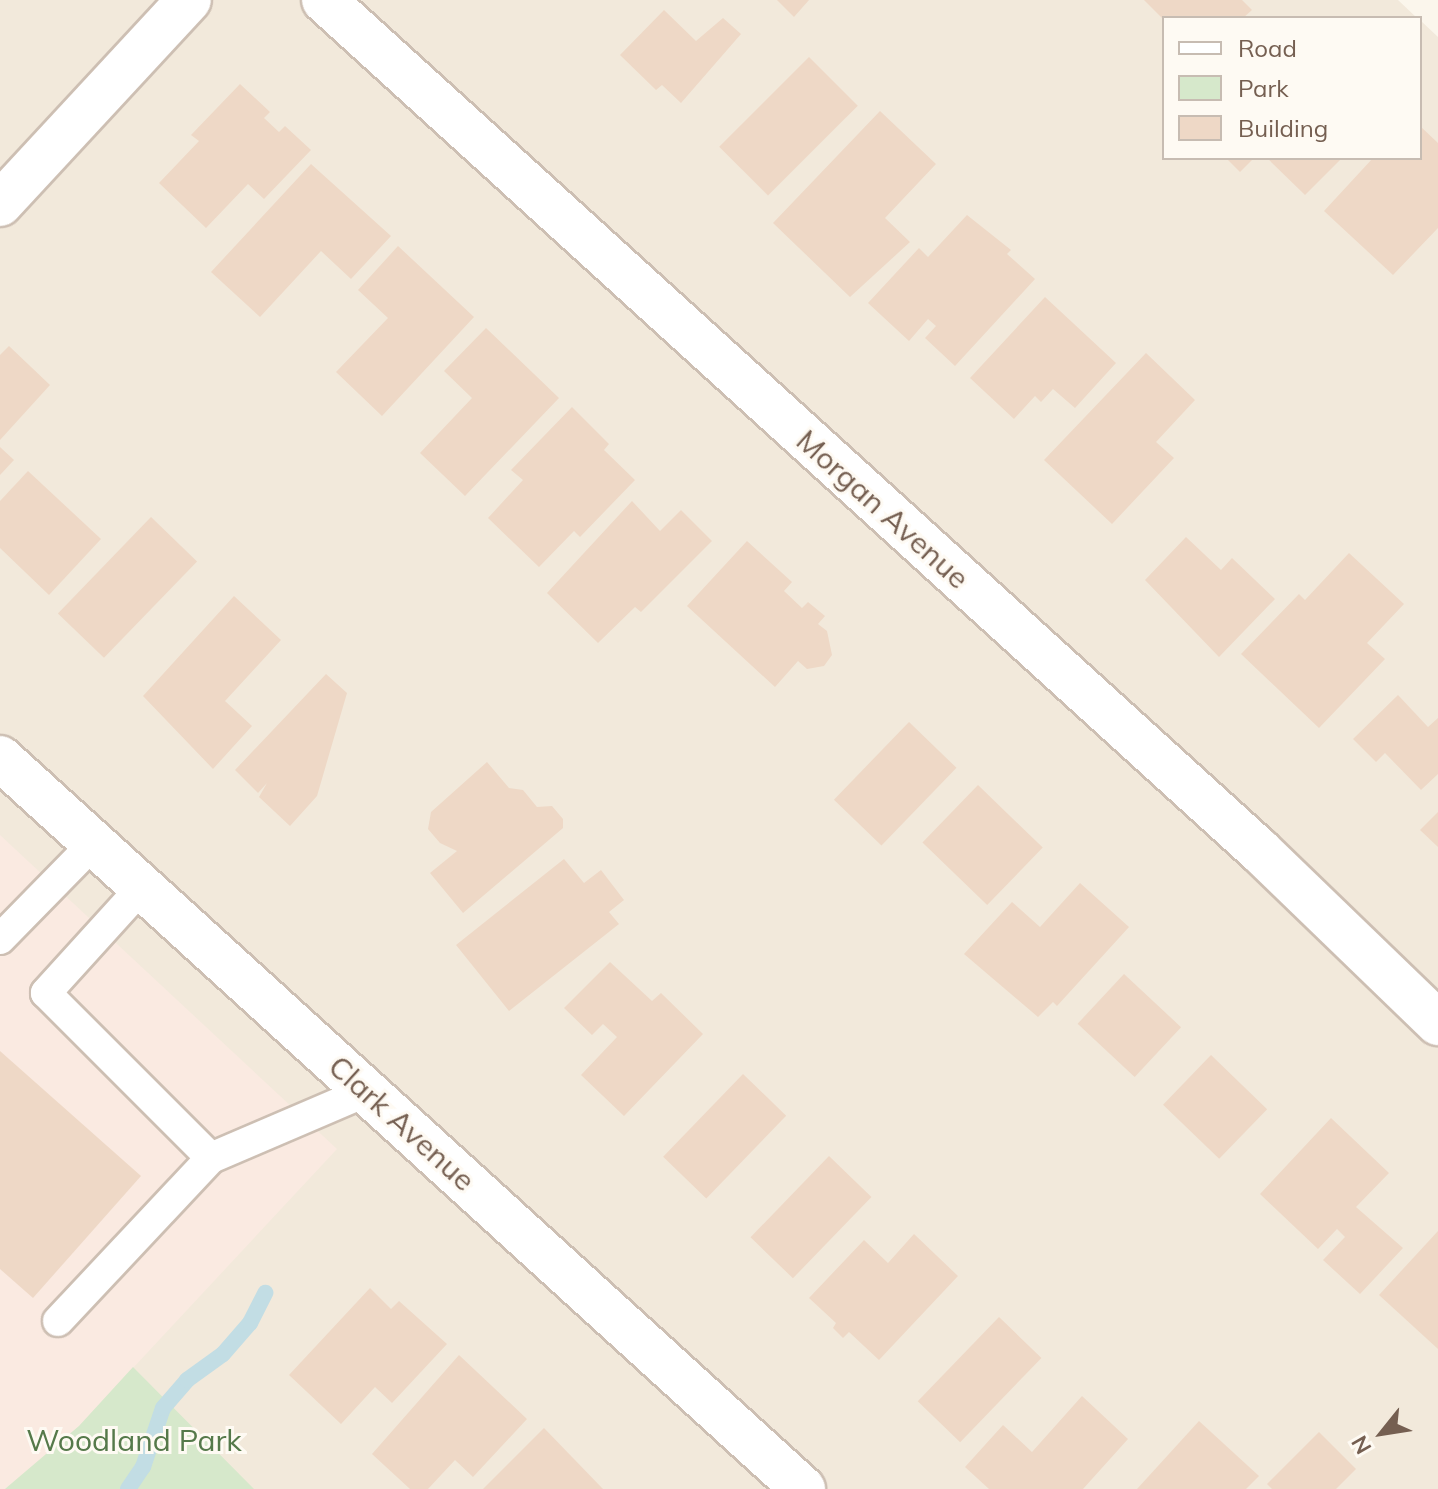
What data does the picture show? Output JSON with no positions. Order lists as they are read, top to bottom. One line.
{"streets":{"street":["Morgan Avenue","Clark Avenue"]},"parks":["Woodland Park"],"legend":["Road","Park","Building"],"north":"bottom left"}
